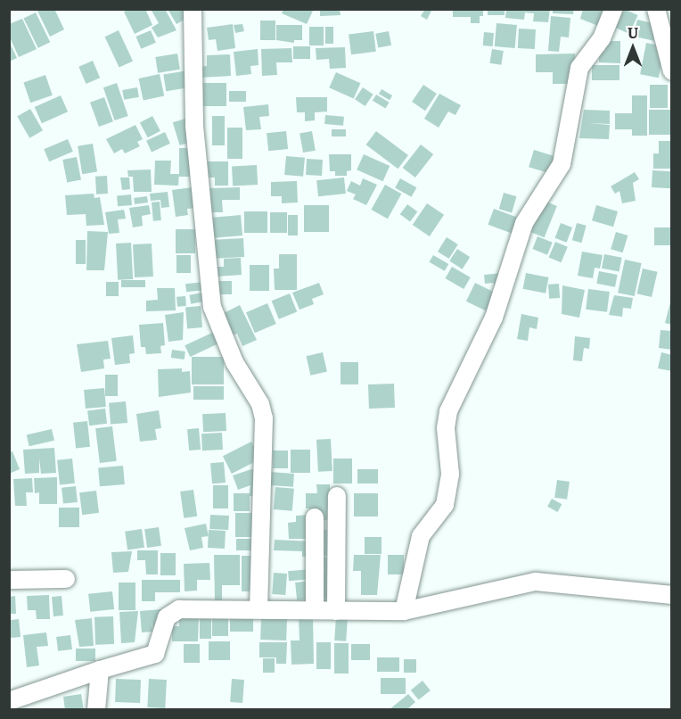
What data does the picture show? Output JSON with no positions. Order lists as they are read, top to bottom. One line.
{"north":"top"}
